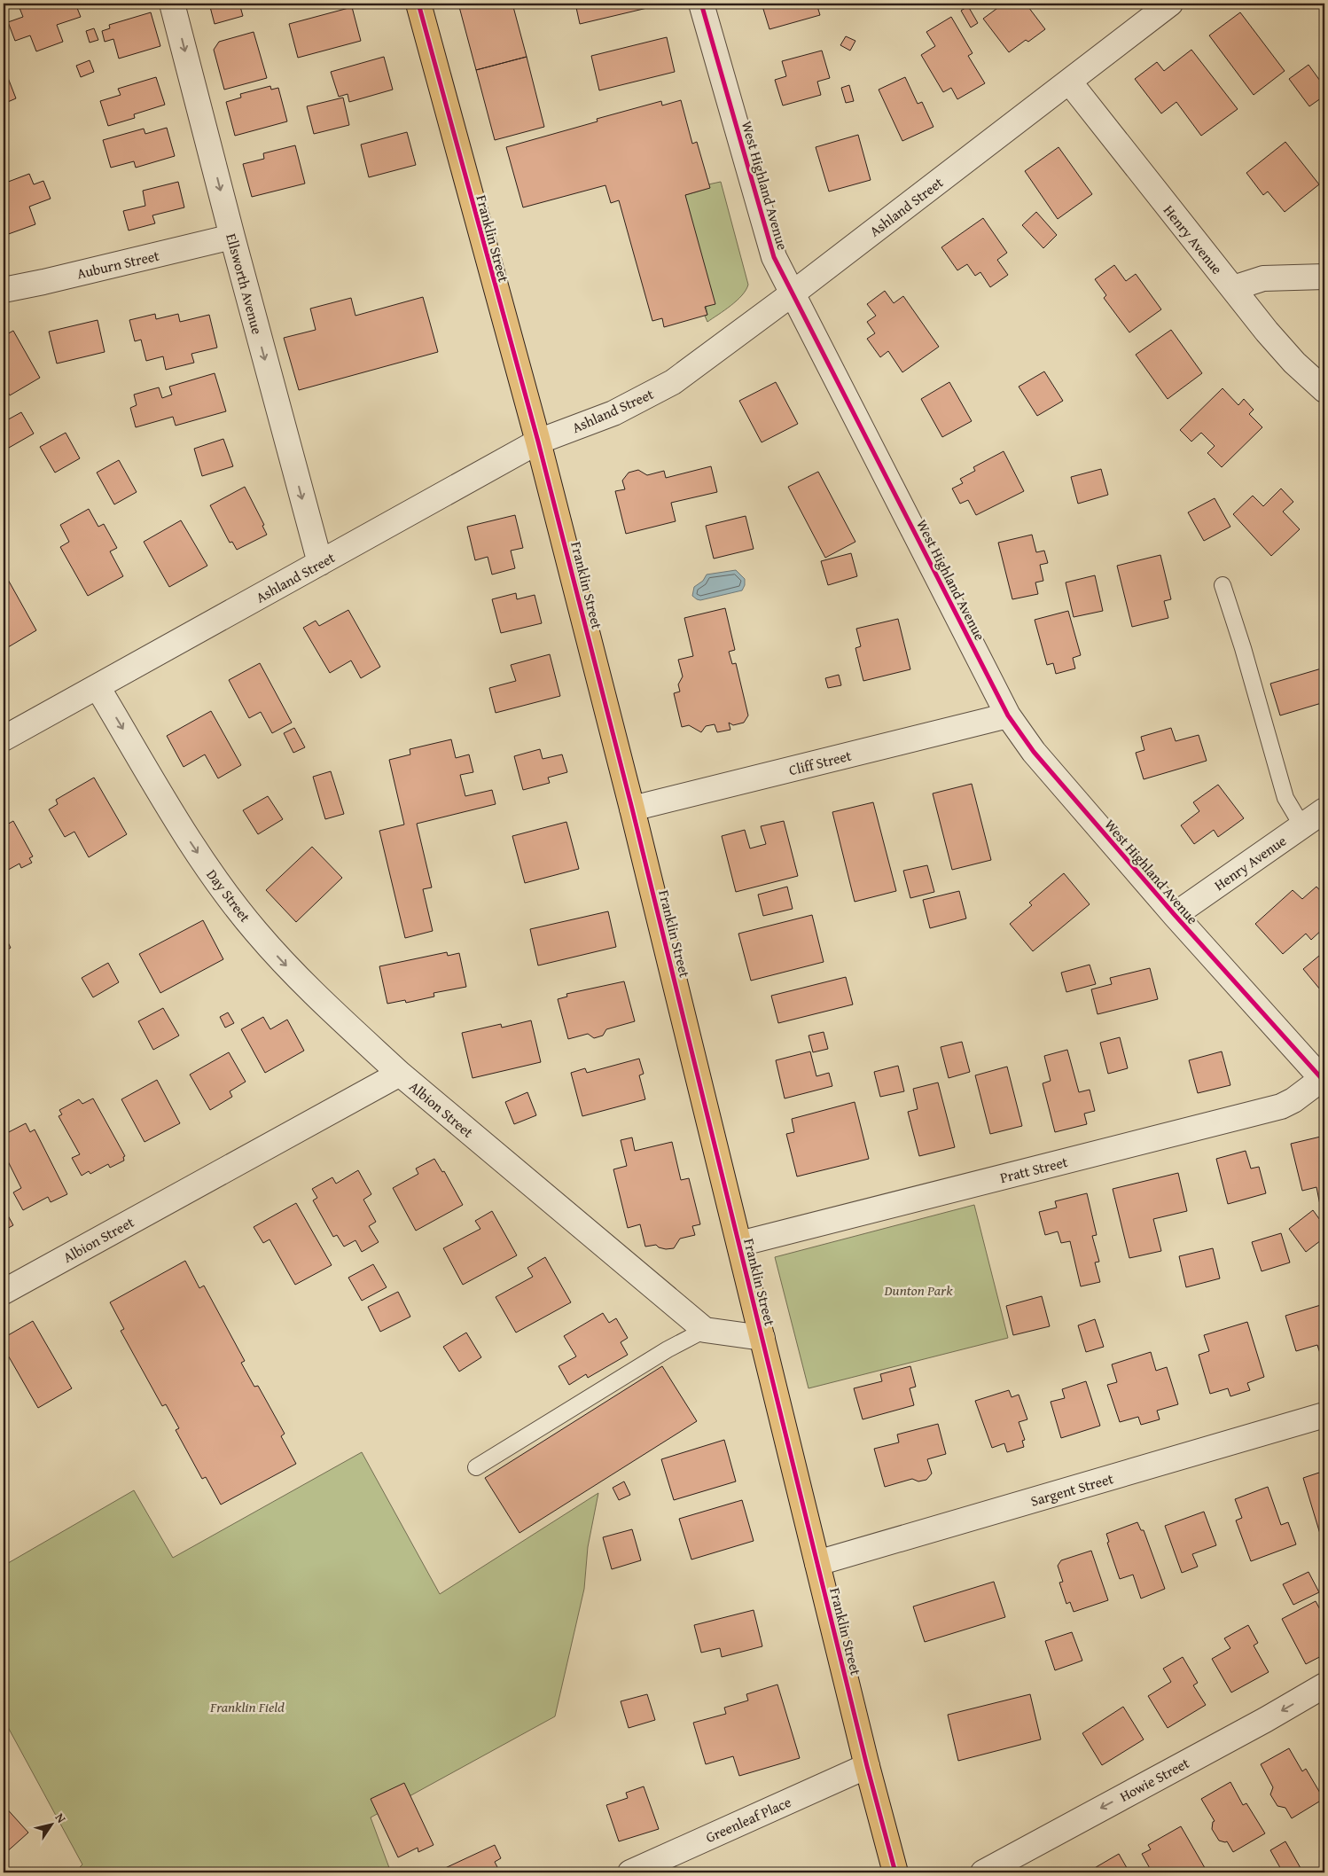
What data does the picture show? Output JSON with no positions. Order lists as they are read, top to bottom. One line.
{"streets":{"main road":["Franklin Street"],"street":["West Highland Avenue","Ashland Street","Henry Avenue","Auburn Street","Ellsworth Avenue","Cliff Street","Day Street","Albion Street","Pratt Street","Sargent Street","Howie Street","Greenleaf Place"]},"crossings":[["West Highland Avenue","Ashland Street"],["West Highland Avenue","Henry Avenue"],["West Highland Avenue","Cliff Street"],["West Highland Avenue","Pratt Street"],["Ashland Street","Franklin Street"],["Ashland Street","Henry Avenue"],["Ashland Street","Ellsworth Avenue"],["Ashland Street","Day Street"],["Franklin Street","Cliff Street"],["Franklin Street","Pratt Street"],["Franklin Street","Sargent Street"],["Franklin Street","Greenleaf Place"],["Auburn Street","Ellsworth Avenue"],["Day Street","Albion Street"]],"one_way":["Ellsworth Avenue","Day Street","Howie Street"],"parks":["Dunton Park","Franklin Field"],"north":"top right"}
